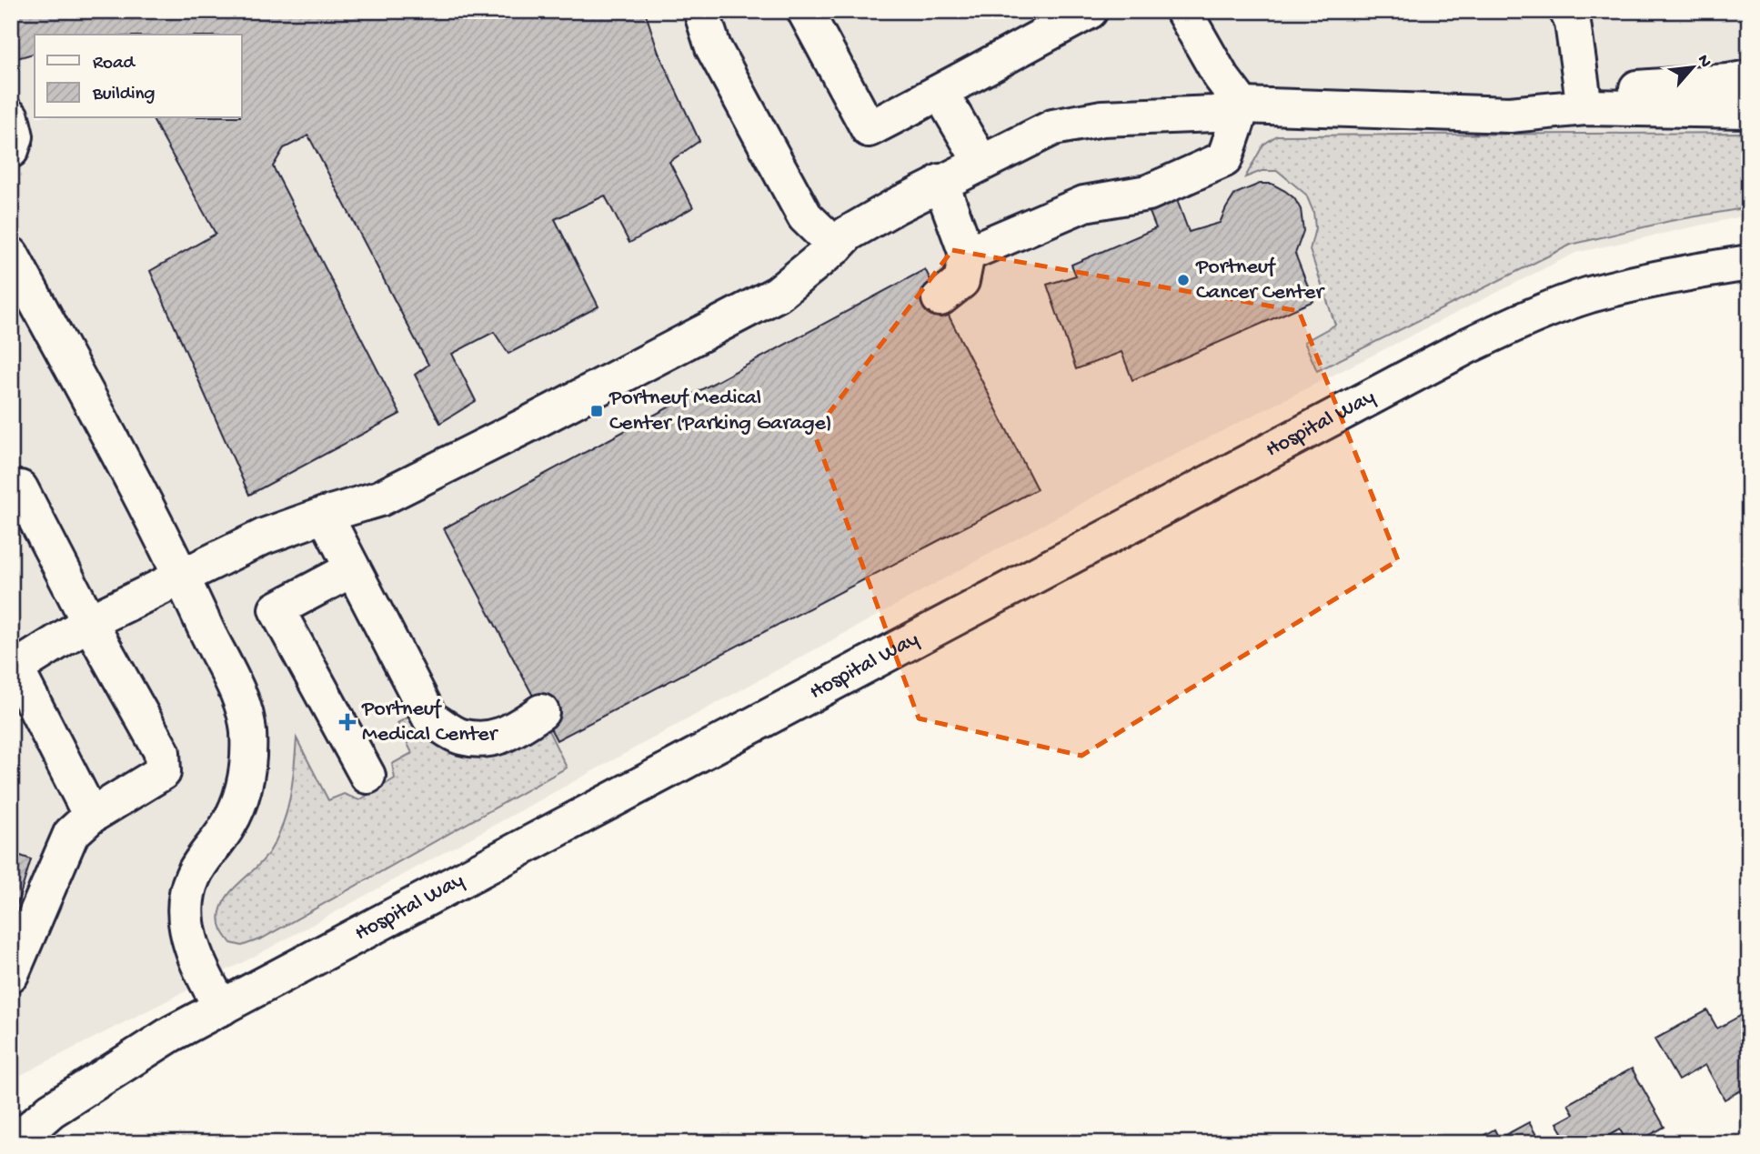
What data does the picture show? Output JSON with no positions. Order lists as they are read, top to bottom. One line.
{"streets":{"street":["Hospital Way"]},"places":{"other":["Portneuf Cancer Center"],"transit":["Portneuf Medical Center (Parking Garage)"],"health":["Portneuf Medical Center"]},"legend":["Road","Building"],"north":"top right"}
